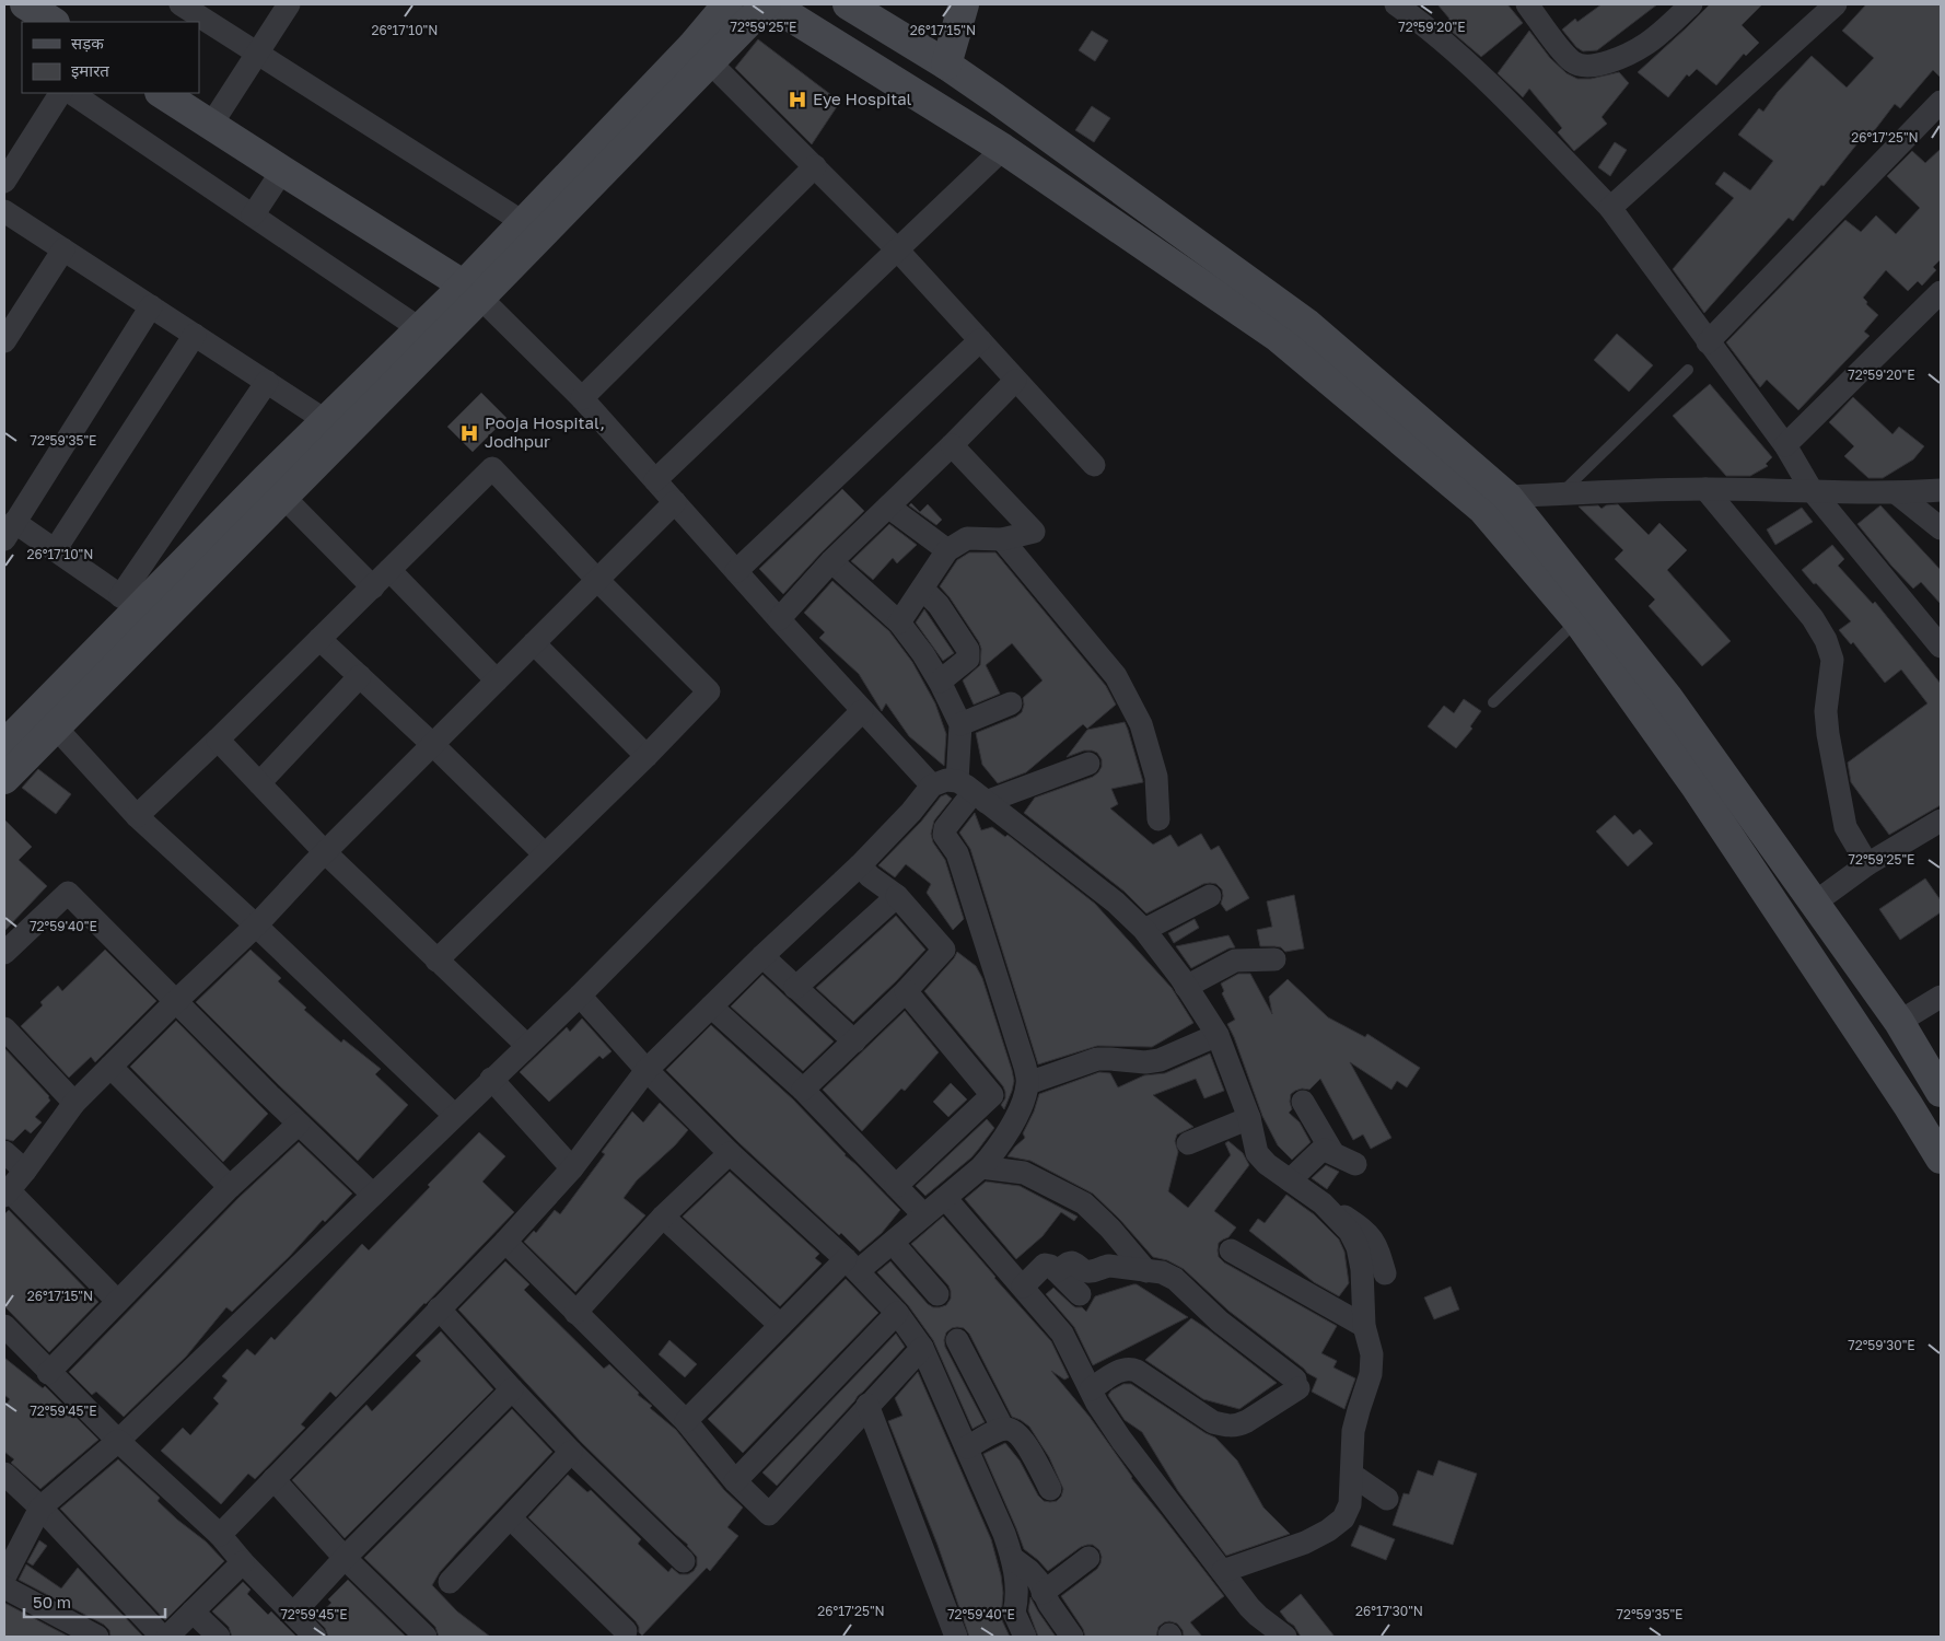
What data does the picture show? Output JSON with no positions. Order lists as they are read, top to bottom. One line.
{"places":{"hospital":["Eye Hospital","Pooja Hospital, Jodhpur"]},"legend":["सड़क","इमारत"],"scale_bar":"50 m","coordinates":["72°59'25\"E","72°59'20\"E","26°17'10\"N","26°17'15\"N","26°17'25\"N","72°59'35\"E","72°59'40\"E","72°59'30\"E","72°59'45\"E","26°17'30\"N"]}
